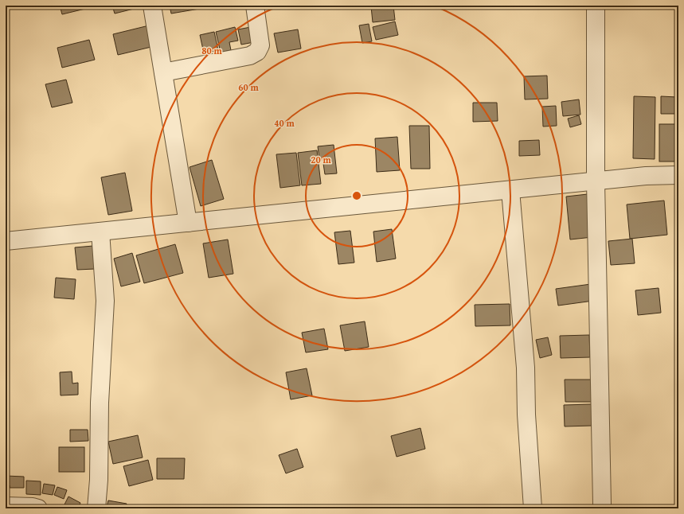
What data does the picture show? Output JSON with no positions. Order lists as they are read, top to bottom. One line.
{"rings":["80 m","60 m","40 m","20 m"]}
